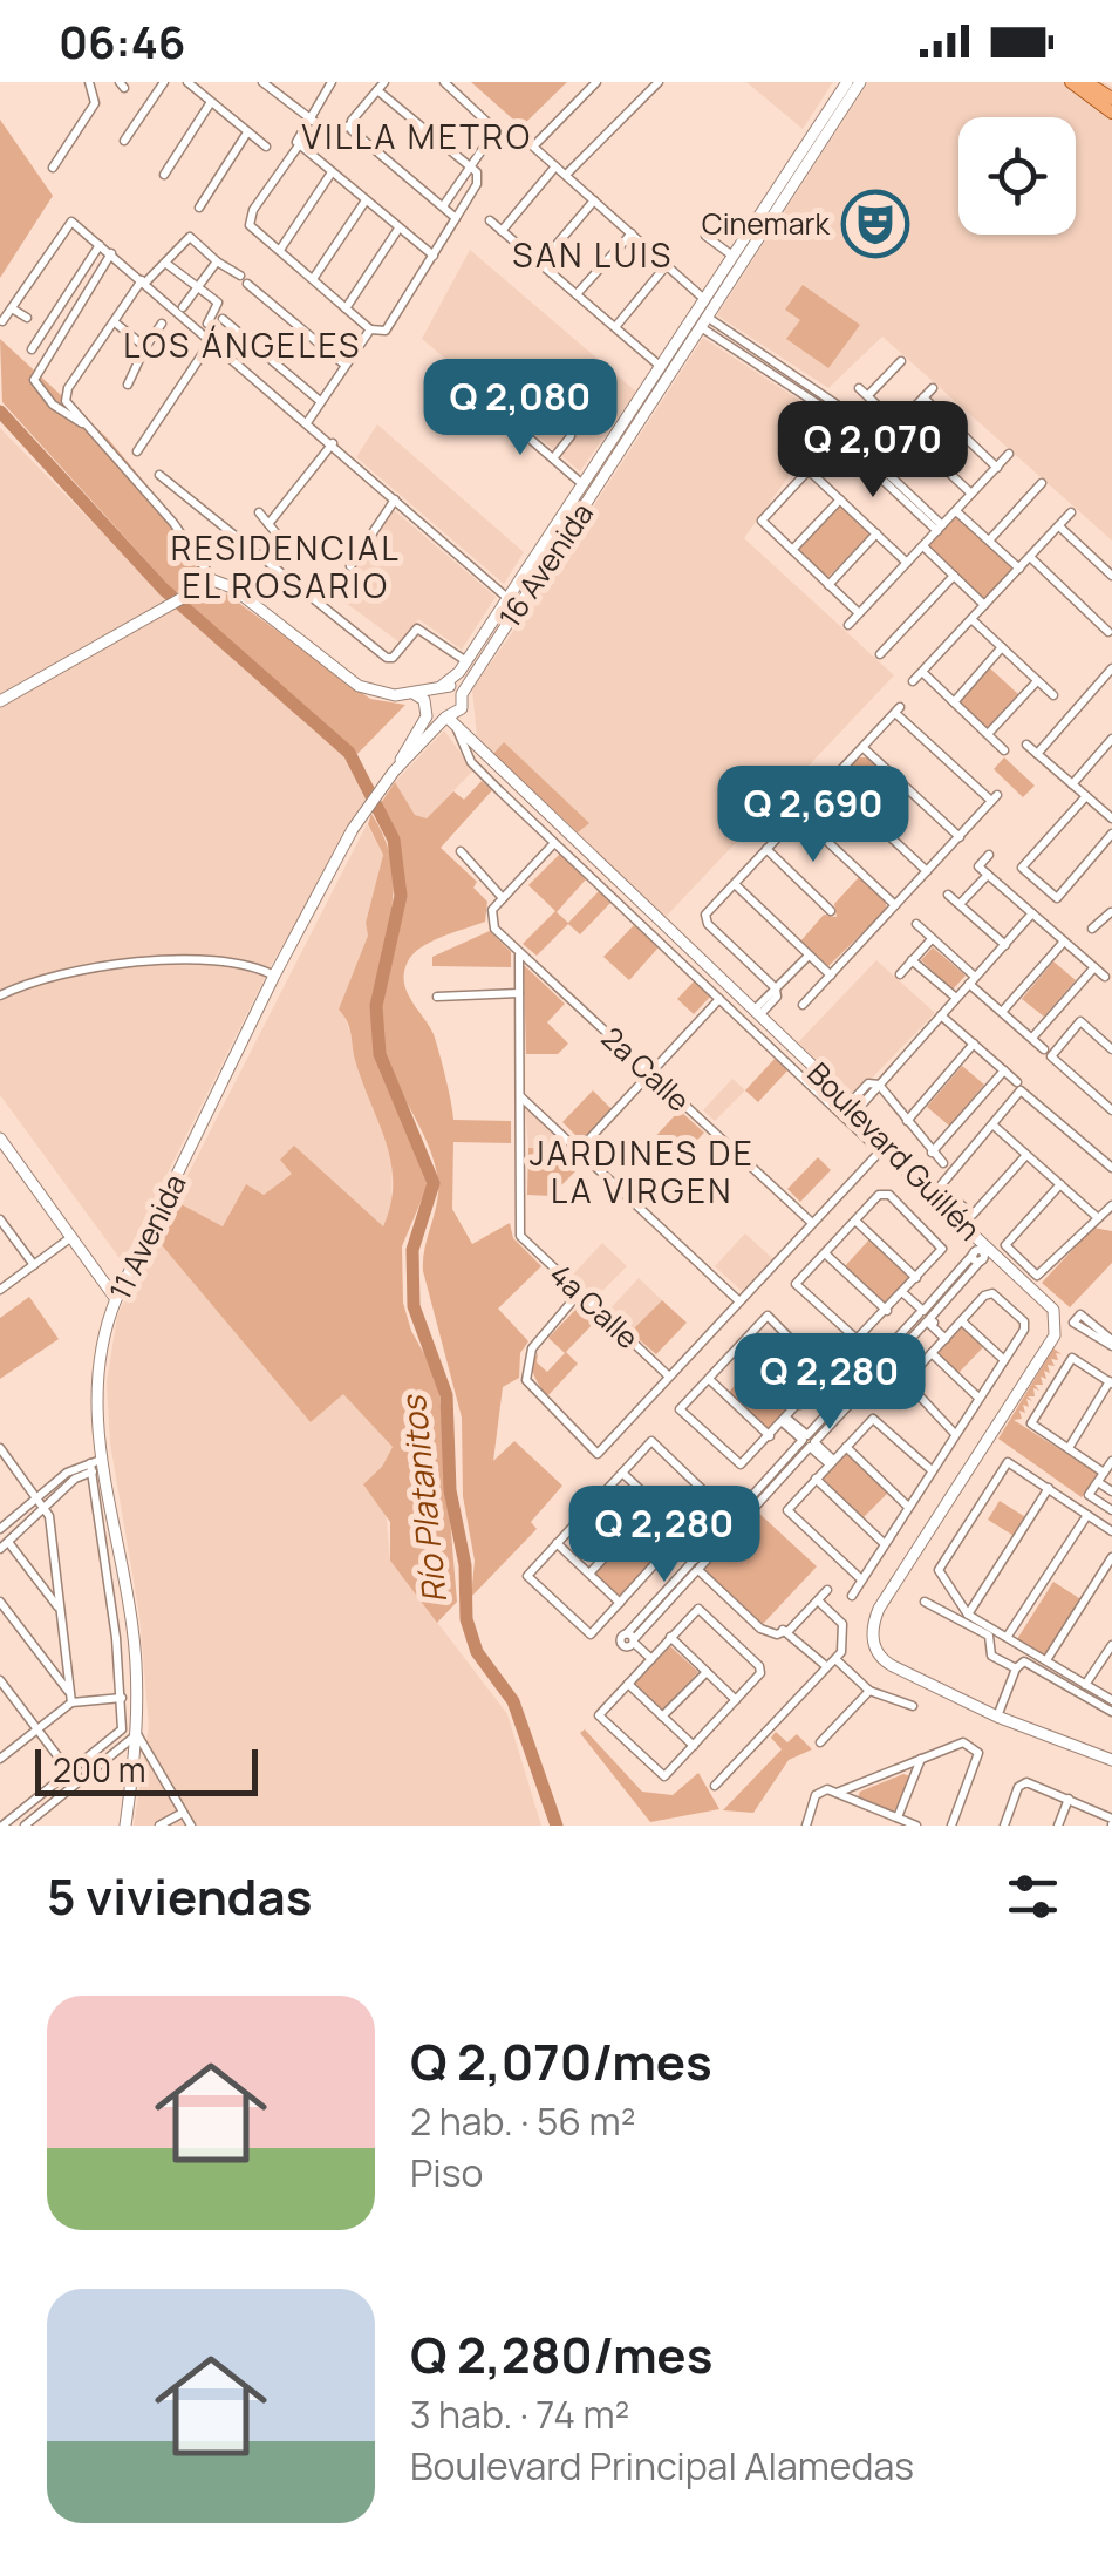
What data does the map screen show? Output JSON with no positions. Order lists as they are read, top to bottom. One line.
{"streets":{"main road":["16 Avenida","Boulevard Guillén","11 Avenida"],"street":["2a Calle","4a Calle"]},"crossings":[["16 Avenida","Boulevard Guillén"],["16 Avenida","11 Avenida"],["Boulevard Guillén","11 Avenida"]],"districts":["VILLA METRO","SAN LUIS","LOS ÁNGELES","RESIDENCIAL EL ROSARIO","JARDINES DE LA VIRGEN"],"water":["Río Platanitos"],"places":{"theatre":["Cinemark"]},"scale_bar":"200 m","page":{"status":"06:46","price":["Q 2,080","Q 2,070","Q 2,690","Q 2,280","Q 2,280"],"scale":"200 m","heading":"5 viviendas","list":[{"name":"Q 2,070/mes","note":"2 hab. · 56 m² · Piso"},{"name":"Q 2,280/mes","note":"3 hab. · 74 m² · Boulevard Principal Alamedas"}]}}
